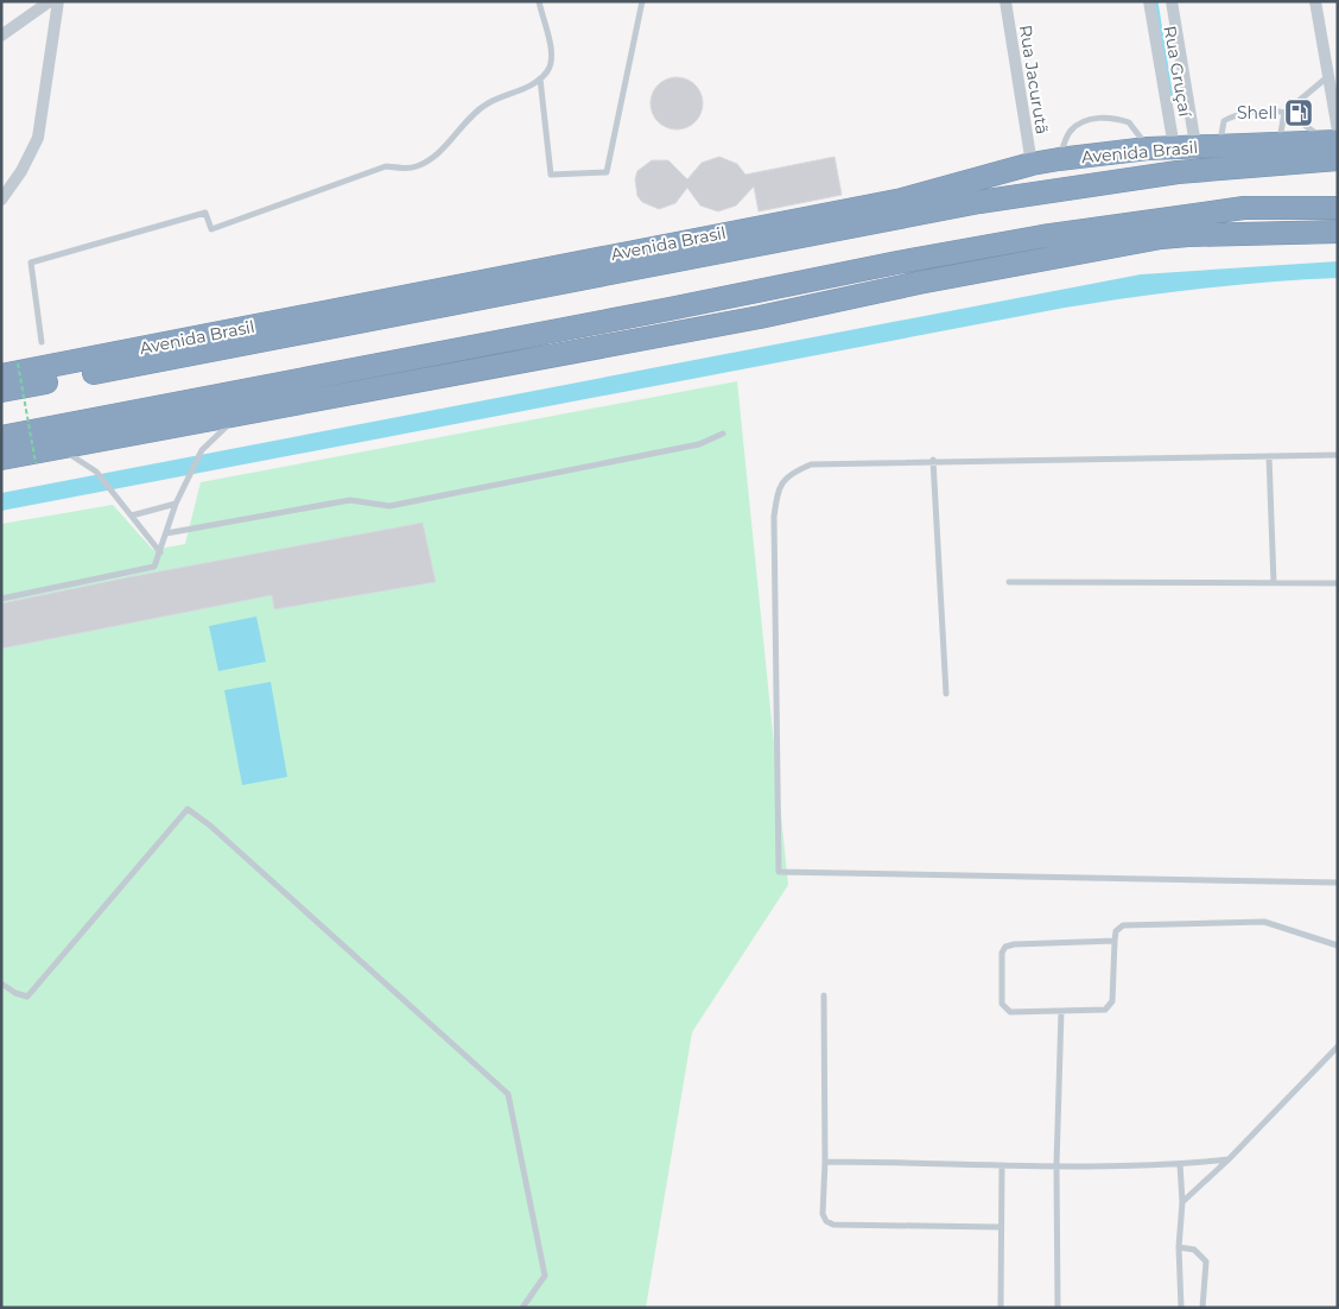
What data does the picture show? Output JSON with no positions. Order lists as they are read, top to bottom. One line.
{"streets":{"highway":["Avenida Brasil"],"street":["Rua Gruçaí","Rua Jacurutã"]},"crossings":[["Rua Gruçaí","Avenida Brasil"],["Rua Jacurutã","Avenida Brasil"]],"places":{"fuel station":["Shell"]}}
